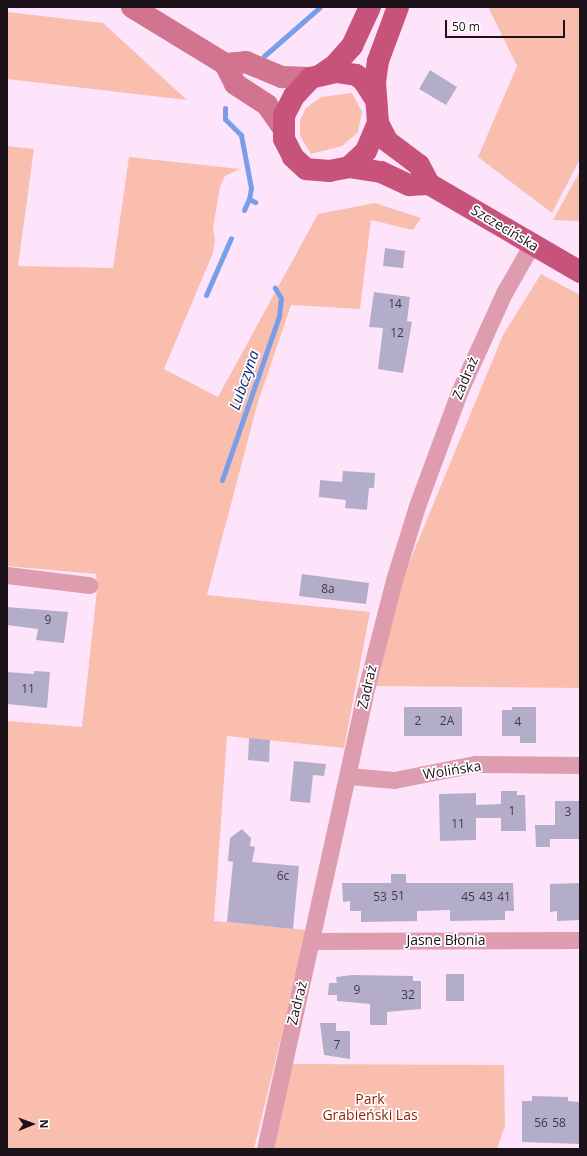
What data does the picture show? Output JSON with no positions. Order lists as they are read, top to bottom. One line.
{"streets":{"main road":["Szczecińska"],"street":["Zadraż","Wolińska","Jasne Błonia"]},"crossings":[["Szczecińska","Zadraż"],["Zadraż","Wolińska"],["Zadraż","Jasne Błonia"]],"water":["Lubczyna"],"parks":["Park Grabieński Las"],"house_numbers":["14","12","8a","9","11","2","2A","4","1","3","11","6c","51","53","45","43","41","9","32","7","56","58"],"scale_bar":"50 m","north":"right"}
